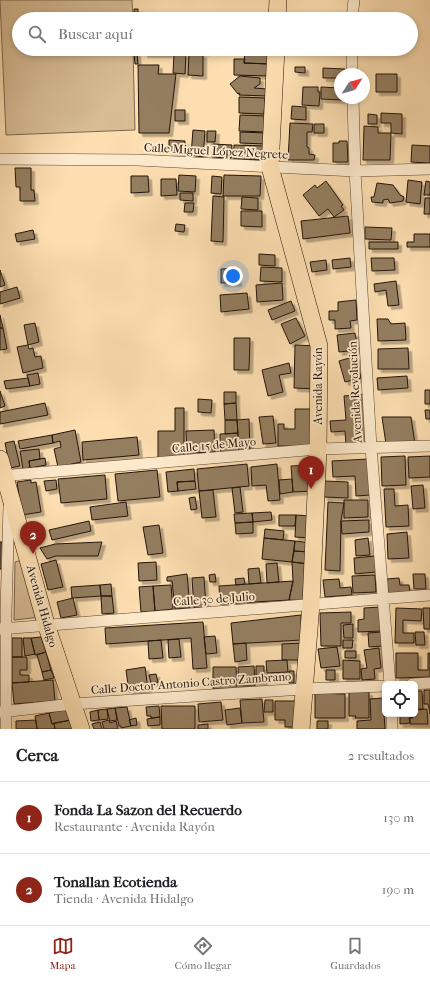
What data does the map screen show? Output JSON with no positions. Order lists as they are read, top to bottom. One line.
{"streets":{"main road":["Avenida Rayón","Avenida Hidalgo"],"street":["Calle Miguel López Negrete","Avenida Revolución","Calle 15 de Mayo","Calle 30 de Julio","Calle Doctor Antonio Castro Zambrano"]},"crossings":[["Calle Miguel López Negrete","Avenida Rayón"],["Calle Miguel López Negrete","Avenida Revolución"],["Avenida Rayón","Calle 15 de Mayo"],["Avenida Rayón","Calle 30 de Julio"],["Avenida Rayón","Calle Doctor Antonio Castro Zambrano"],["Avenida Revolución","Calle 15 de Mayo"],["Avenida Revolución","Calle 30 de Julio"],["Calle 15 de Mayo","Avenida Hidalgo"],["Calle 30 de Julio","Avenida Hidalgo"],["Avenida Hidalgo","Calle Doctor Antonio Castro Zambrano"]],"north":"top right","page":{"search":"Buscar aquí","pins":["1","2"],"heading":["Cerca","2 resultados"],"list":[{"mark":"1","name":"Fonda La Sazon del Recuerdo","note":"Restaurante · Avenida Rayón","value":"130 m"},{"mark":"2","name":"Tonallan Ecotienda","note":"Tienda · Avenida Hidalgo","value":"190 m"}],"nav":["Mapa","Cómo llegar","Guardados"]}}
